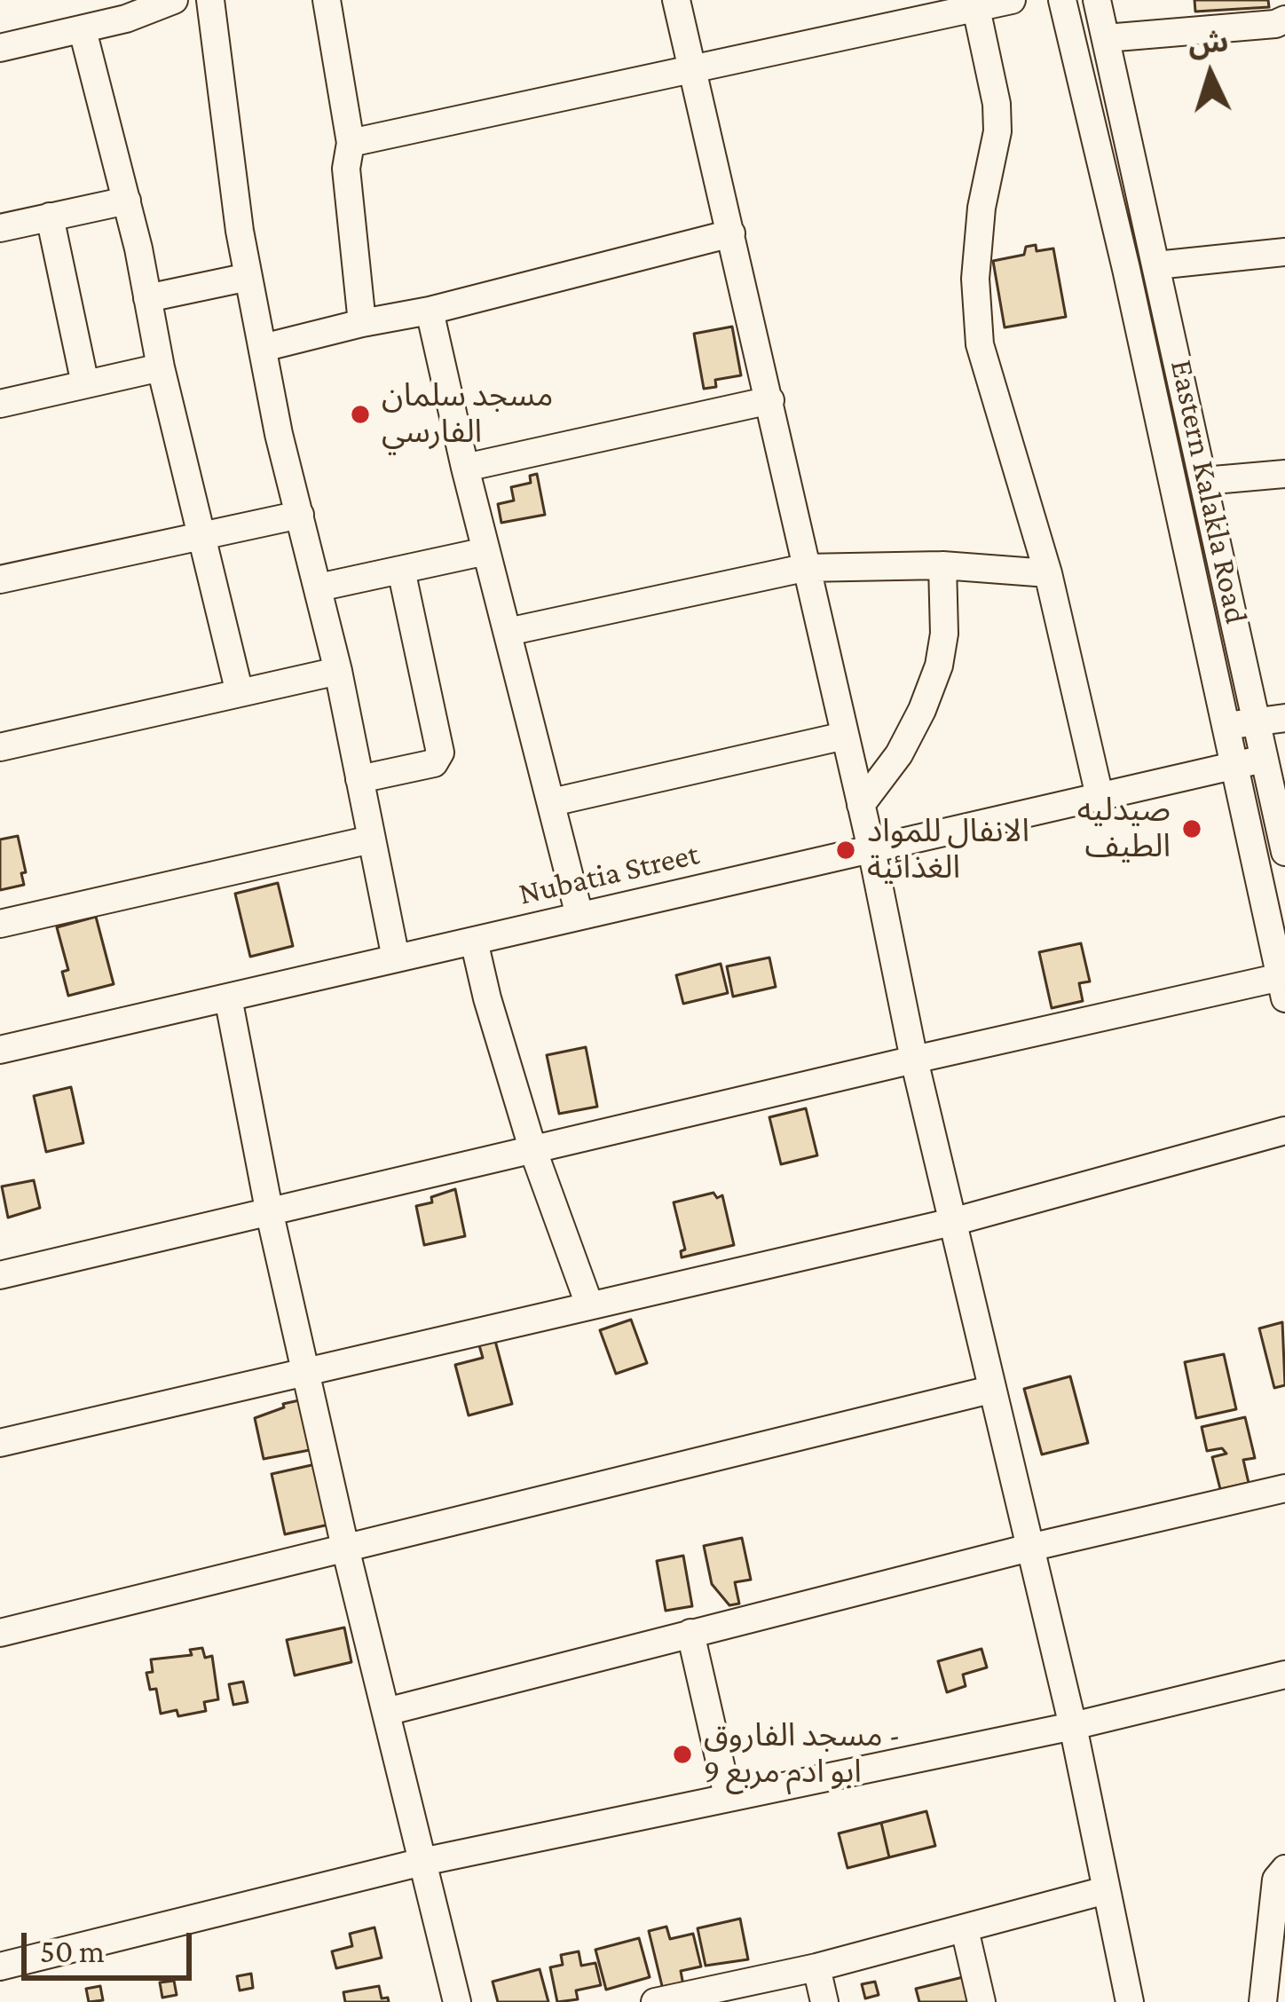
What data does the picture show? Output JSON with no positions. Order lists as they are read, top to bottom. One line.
{"streets":{"street":["Eastern Kalakla Road","Nubatia Street"]},"crossings":[["Eastern Kalakla Road","Nubatia Street"]],"places":["مسجد سلمان الفارسي","صيدليه الطيف","الانفال للمواد الغذائية","مسجد الفاروق - ابو ادم مربع 9"],"scale_bar":"50 m","north":"top"}
